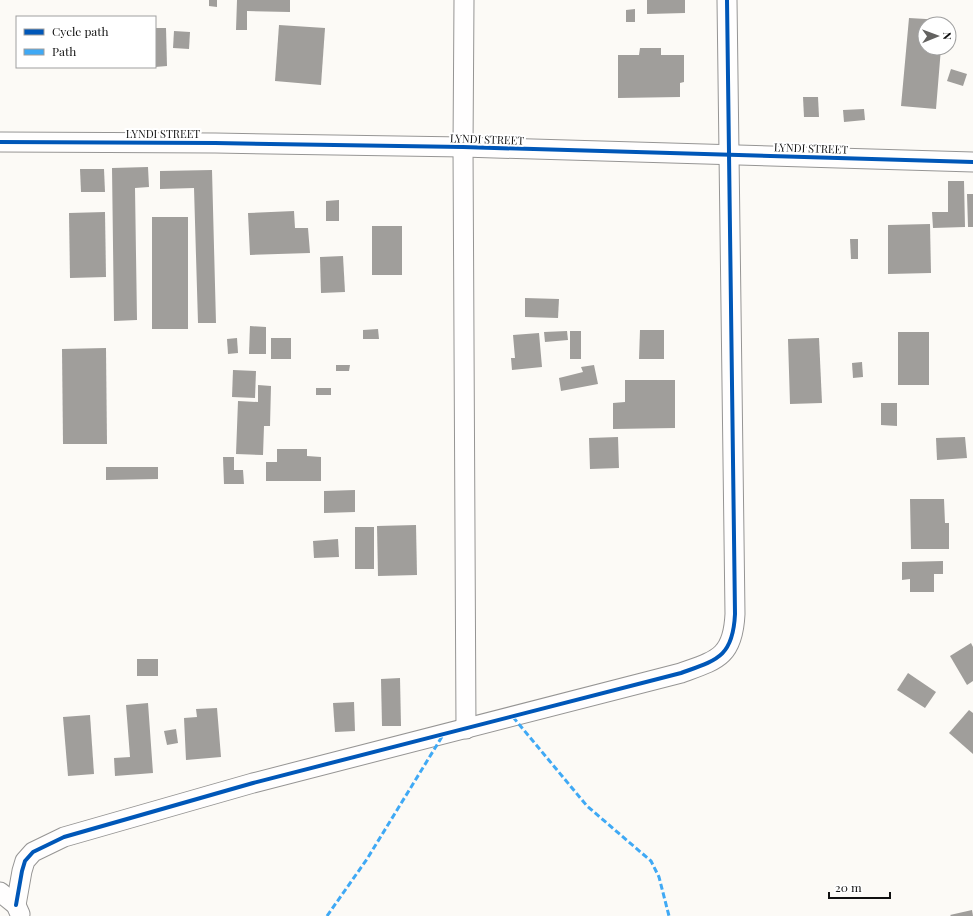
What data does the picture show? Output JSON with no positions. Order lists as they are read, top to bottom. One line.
{"streets":{"street":["LYNDI STREET"]},"legend":["Cycle path","Path"],"scale_bar":"20 m","north":"right"}
